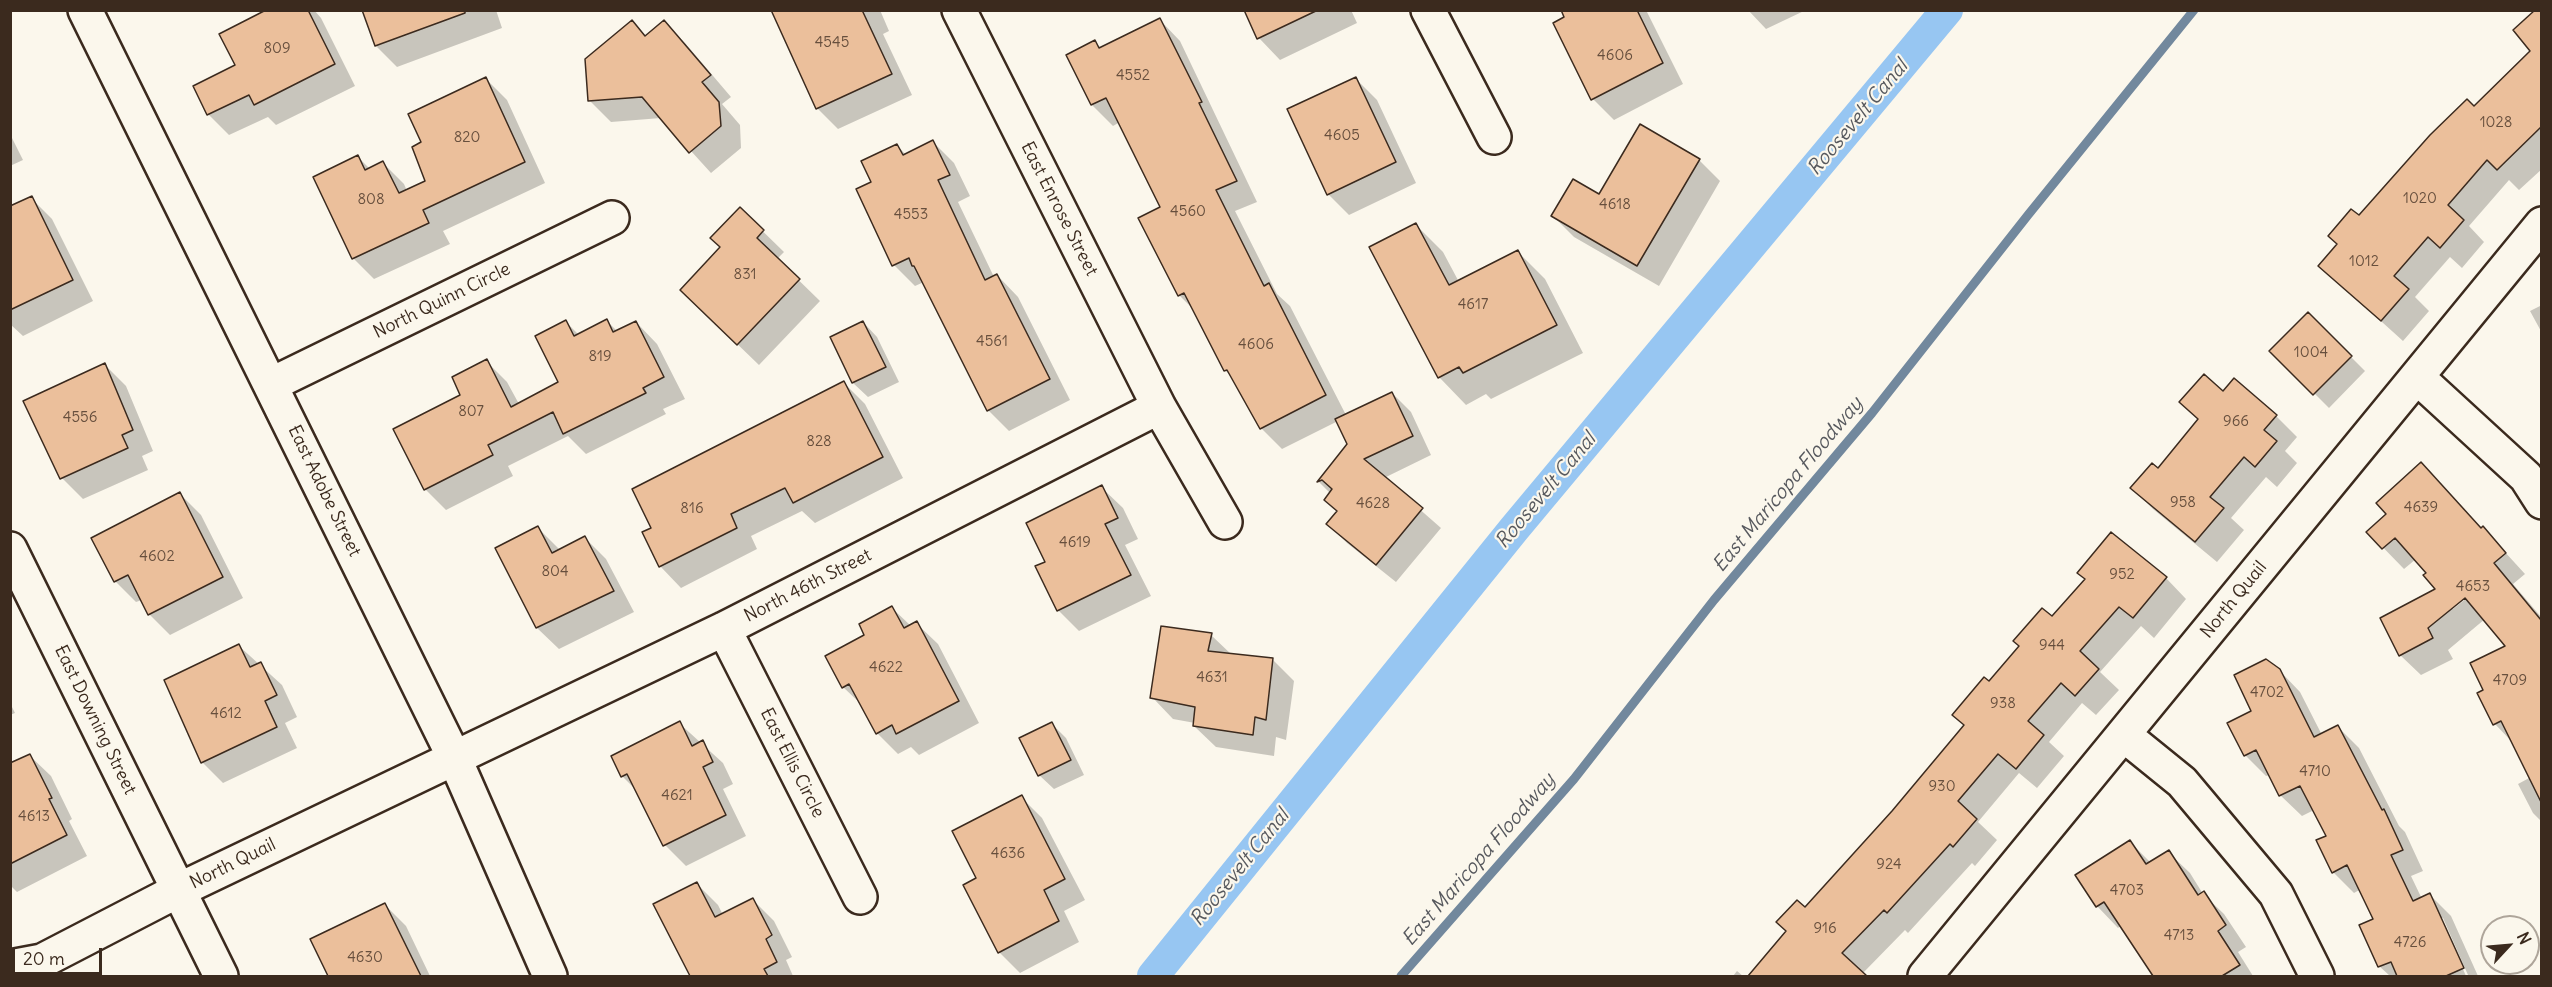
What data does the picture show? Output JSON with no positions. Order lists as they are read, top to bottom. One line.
{"streets":{"street":["East Enrose Street","North Quinn Circle","East Adobe Street","North 46th Street","North Quail","East Downing Street","East Ellis Circle"]},"crossings":[["East Enrose Street","North 46th Street"],["North Quinn Circle","East Adobe Street"],["East Adobe Street","North 46th Street"],["East Adobe Street","North Quail"],["North 46th Street","North Quail"],["North 46th Street","East Ellis Circle"],["North Quail","East Downing Street"]],"water":["Roosevelt Canal","East Maricopa Floodway"],"house_numbers":["4545","809","4606","4552","1028","4605","820","1020","808","4618","4560","4553","1012","831","4617","4561","4606","1004","819","807","4556","966","828","958","4628","4639","816","4619","4602","804","952","4653","944","4622","4631","4709","4702","938","4612","4710","930","4621","4613","4636","924","4703","916","4713","4726","4630"],"scale_bar":"20 m","north":"top right"}
